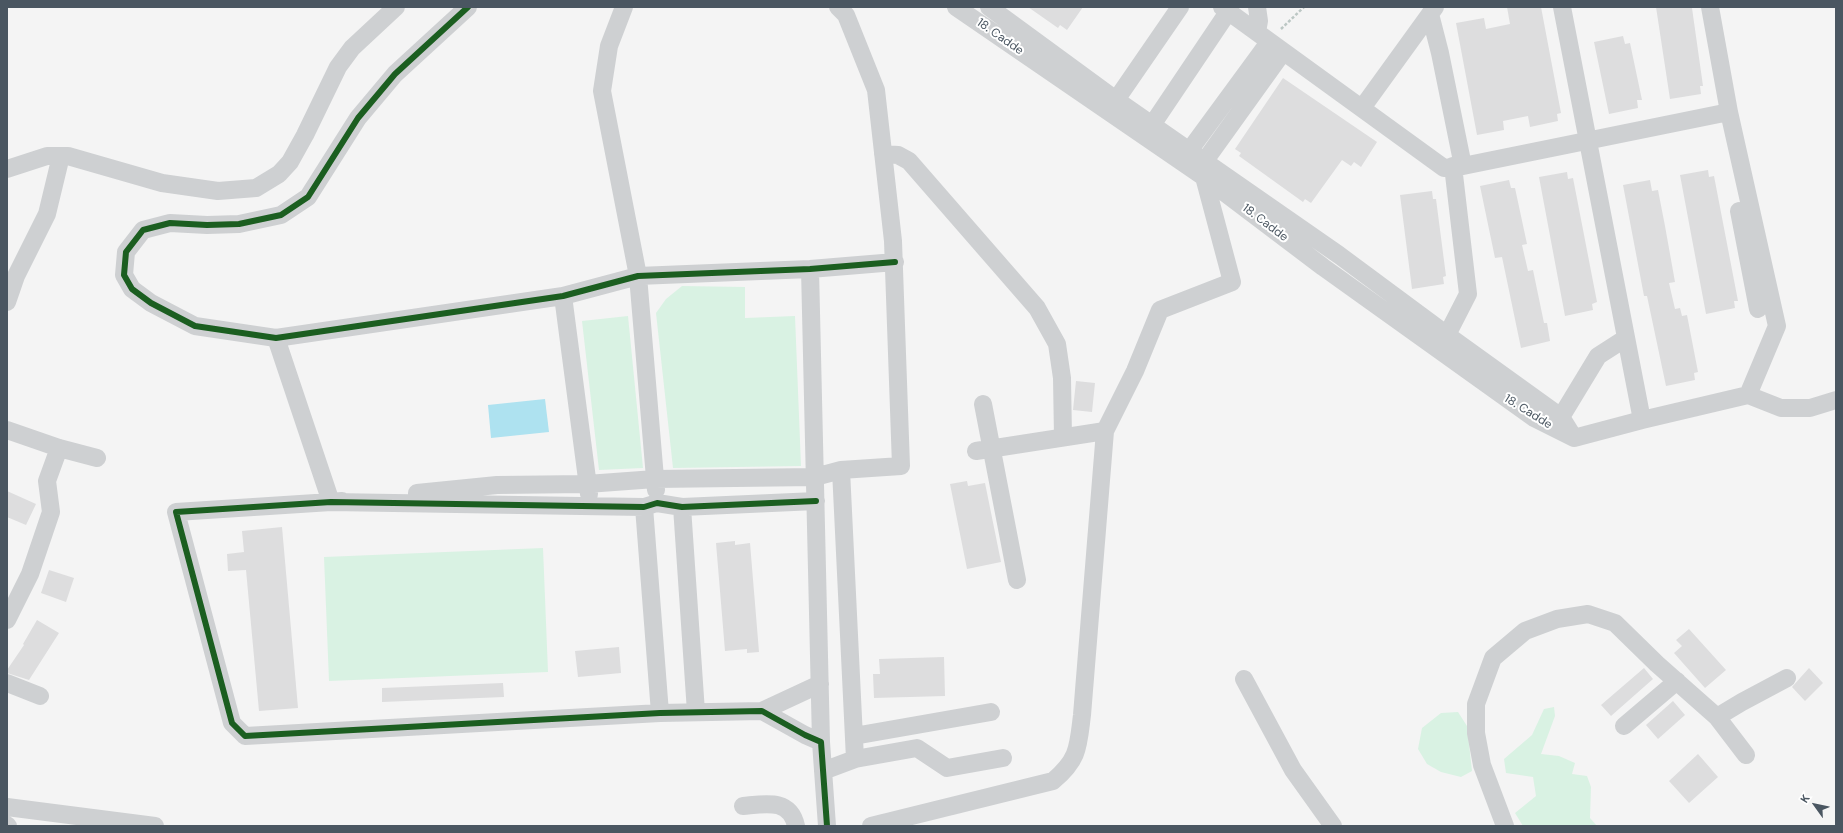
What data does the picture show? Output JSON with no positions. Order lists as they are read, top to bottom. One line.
{"streets":{"street":["18. Cadde"]},"north":"top left"}
